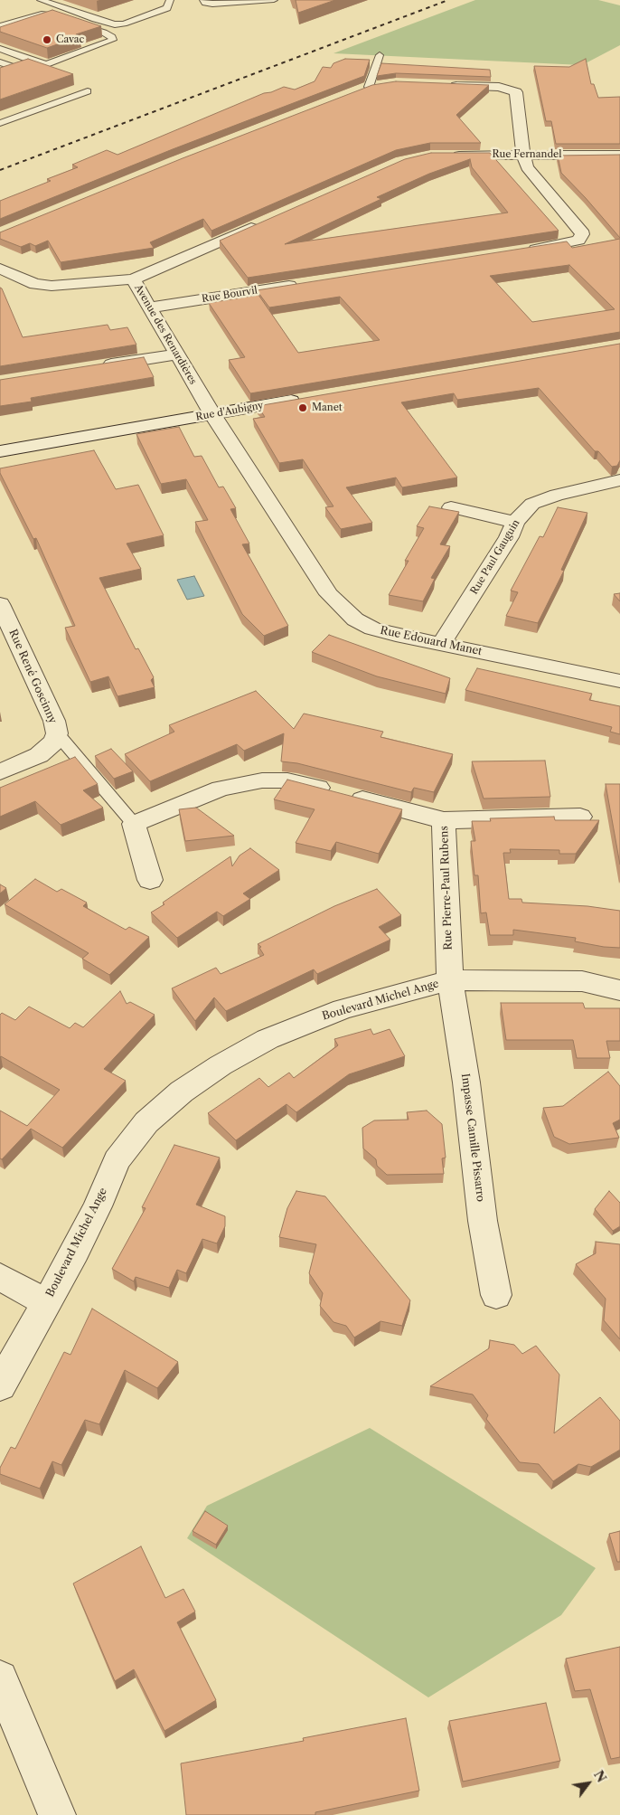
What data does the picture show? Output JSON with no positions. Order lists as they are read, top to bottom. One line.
{"streets":{"street":["Rue Fernandel","Rue Bourvil","Avenue des Renardières","Rue d'Aubigny","Rue Paul Gauguin","Rue Edouard Manet","Rue René Goscinny","Rue Pierre-Paul Rubens","Boulevard Michel Ange","Impasse Camille Pissarro"]},"crossings":[["Rue Bourvil","Avenue des Renardières"],["Avenue des Renardières","Rue d'Aubigny"],["Avenue des Renardières","Rue Edouard Manet"],["Rue d'Aubigny","Rue Edouard Manet"],["Rue Paul Gauguin","Rue Edouard Manet"],["Rue Pierre-Paul Rubens","Boulevard Michel Ange"],["Rue Pierre-Paul Rubens","Impasse Camille Pissarro"],["Boulevard Michel Ange","Impasse Camille Pissarro"]],"places":["Cavac","Manet"],"north":"top right"}
